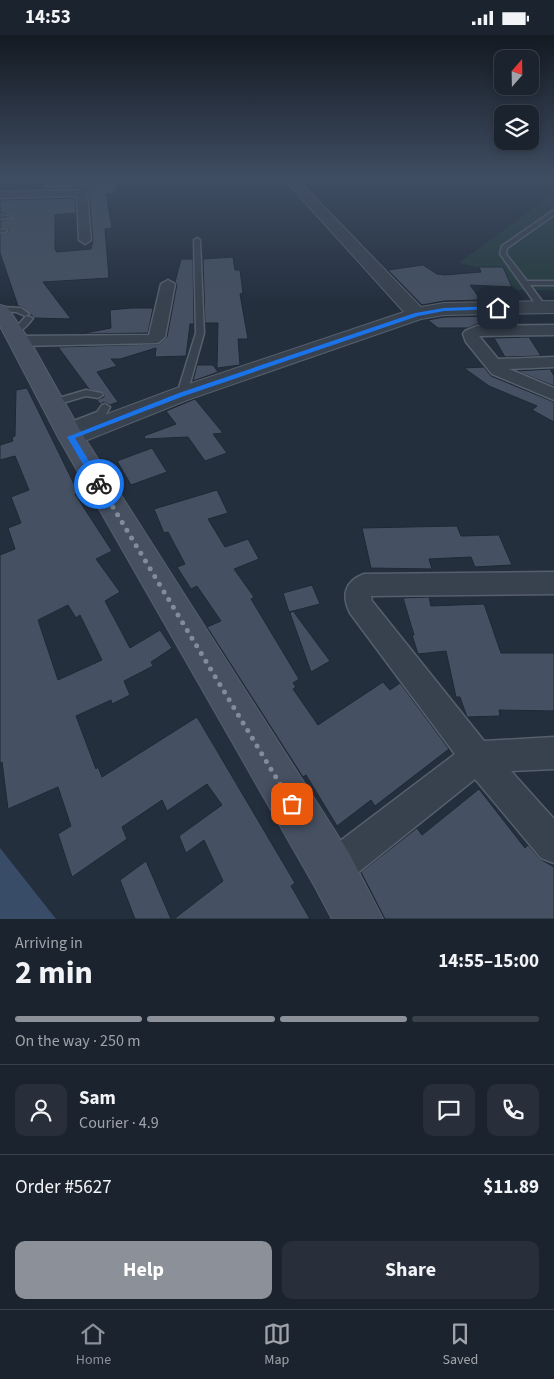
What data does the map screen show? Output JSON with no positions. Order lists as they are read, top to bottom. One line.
{"north":"top","page":{"status":"14:53","heading":["2 min","Arriving in","14:55–15:00"],"panel":["Sam","Courier · 4.9","Order #5627","$11.89"],"bar":"On the way · 250 m","buttons":["Help","Share"],"tabs":["Home","Map","Saved"]}}
